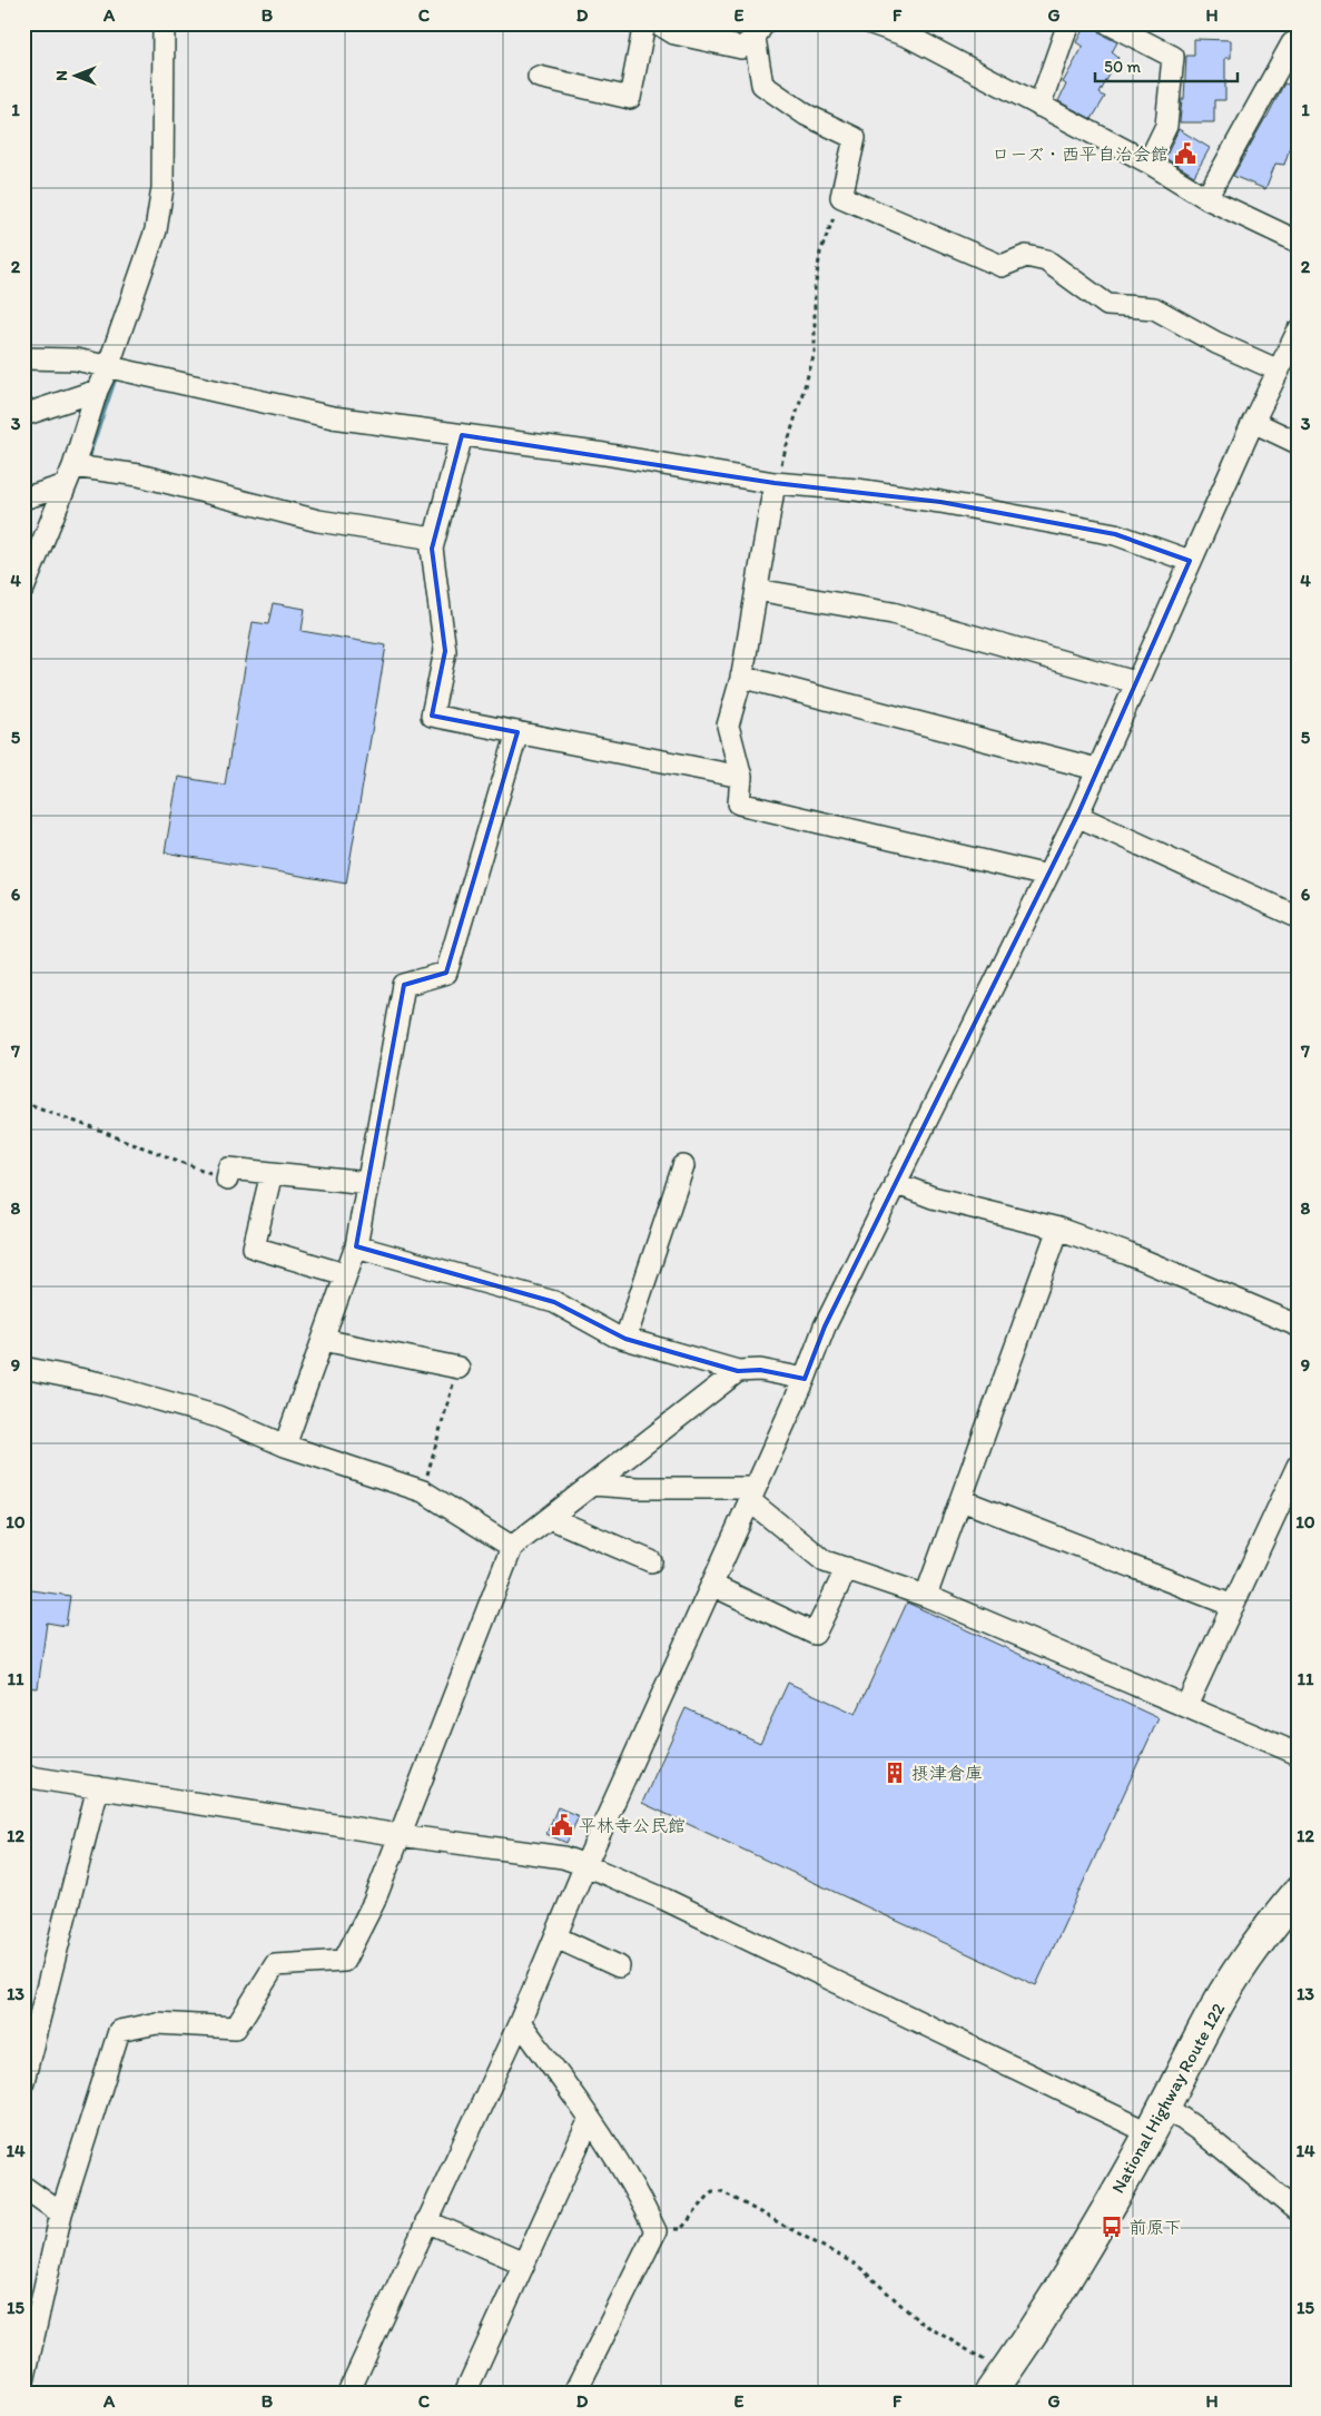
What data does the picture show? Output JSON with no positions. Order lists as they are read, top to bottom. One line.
{"streets":{"highway":["National Highway Route 122"]},"places":{"public building":["ローズ・西平自治会館","平林寺公民館"],"building":["摂津倉庫"],"bus stop":["前原下"]},"scale_bar":"50 m","north":"left","grid":{"columns":["A","B","C","D","E","F","G","H"],"rows":["1","2","3","4","5","6","7","8","9","10","11","12","13","14","15"]}}
